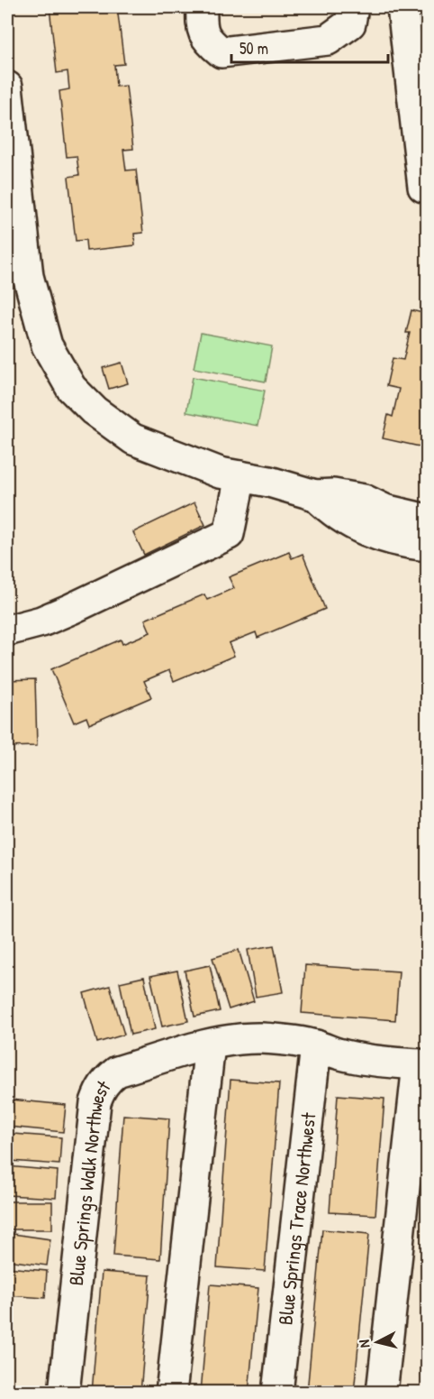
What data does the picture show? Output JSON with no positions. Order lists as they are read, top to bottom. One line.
{"streets":{"street":["Blue Springs Walk Northwest","Blue Springs Trace Northwest"]},"crossings":[["Blue Springs Walk Northwest","Blue Springs Trace Northwest"]],"scale_bar":"50 m","north":"left"}
